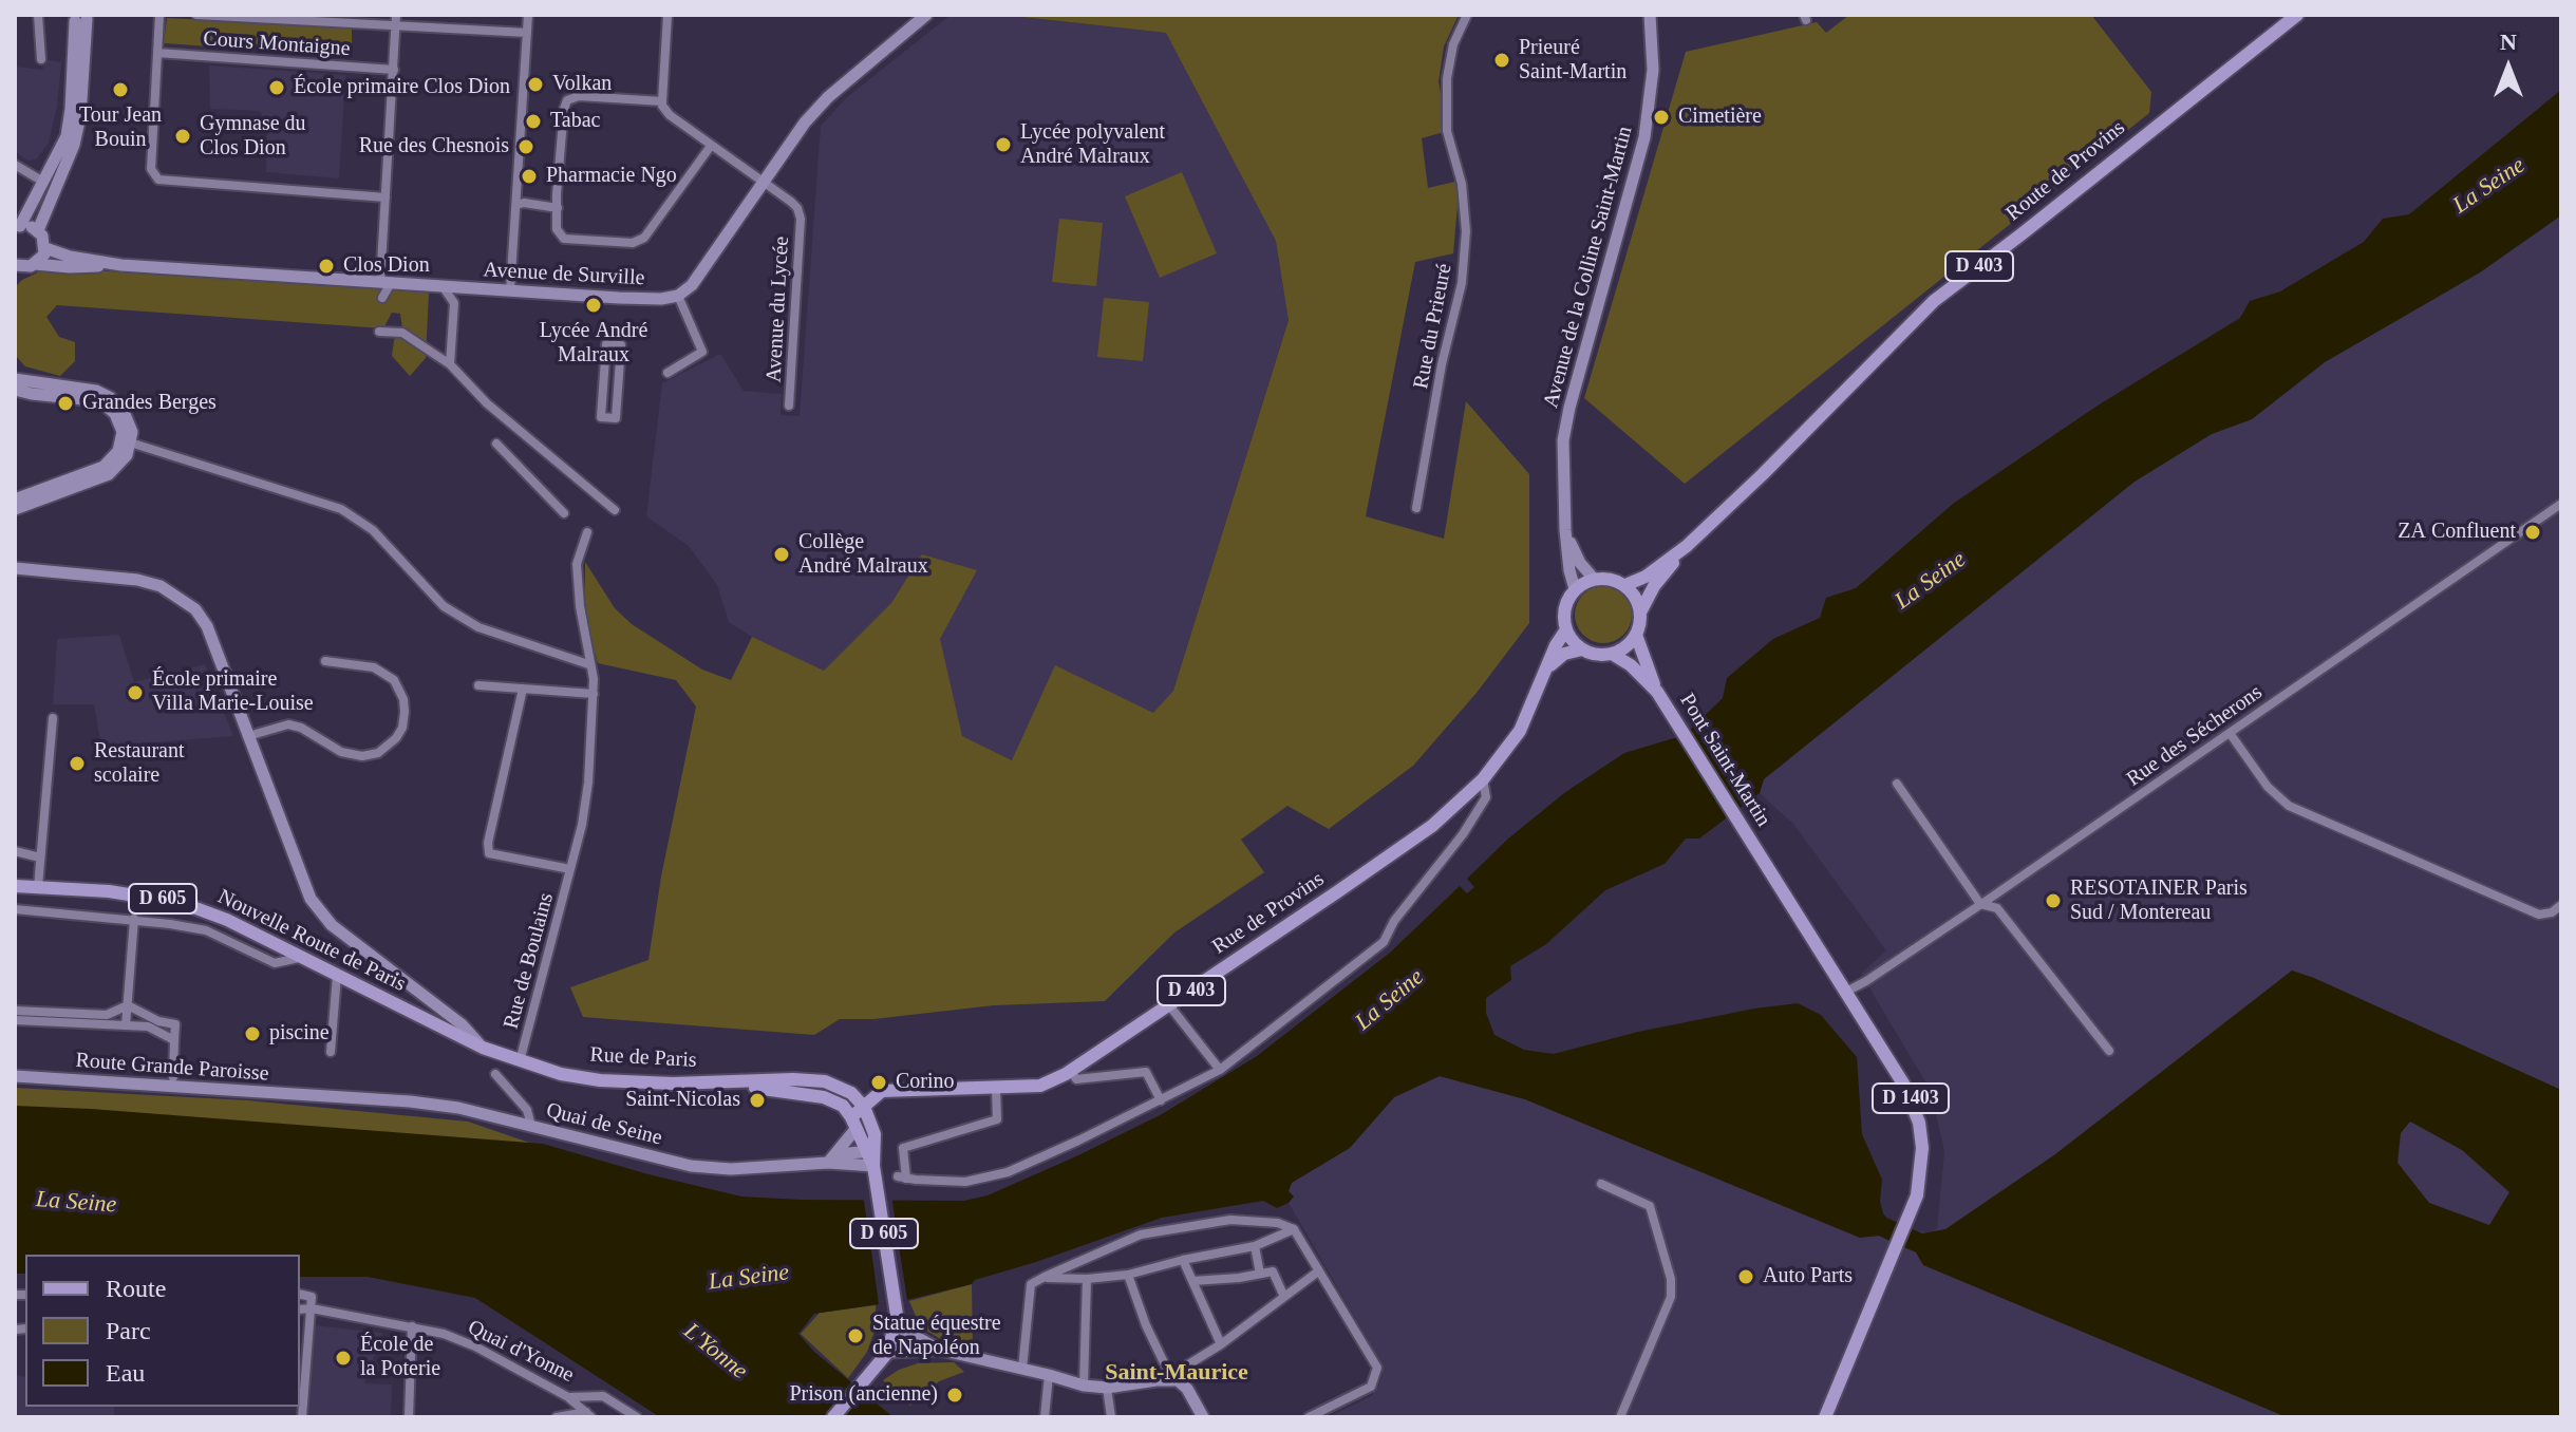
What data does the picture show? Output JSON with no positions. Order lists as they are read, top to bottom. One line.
{"streets":{"main road":["Route de Provins","D 403","Pont Saint-Martin","D 605","Rue de Provins","Nouvelle Route de Paris","Rue de Paris","D 1403"],"street":["Cours Montaigne","Avenue de la Colline Saint-Martin","Avenue de Surville","Avenue du Lycée","Rue du Prieuré","Rue des Sécherons","Rue de Boulains","Route Grande Paroisse","Quai de Seine","Quai d'Yonne"]},"crossings":[["Route de Provins","D 403"],["D 403","Avenue de la Colline Saint-Martin"],["D 403","Rue de Provins"],["D 403","D 1403"],["Avenue de la Colline Saint-Martin","Rue de Provins"],["Avenue de la Colline Saint-Martin","D 1403"],["Rue des Sécherons","Pont Saint-Martin"],["Rue des Sécherons","D 1403"],["Pont Saint-Martin","D 1403"],["D 605","Rue de Provins"],["D 605","Nouvelle Route de Paris"],["D 605","Rue de Boulains"],["D 605","Rue de Paris"],["D 605","Quai de Seine"],["Rue de Provins","Rue de Paris"],["Rue de Provins","D 1403"],["Rue de Boulains","Rue de Paris"],["Route Grande Paroisse","Quai de Seine"]],"districts":["Saint-Maurice"],"water":["La Seine","L'Yonne"],"places":["Prieuré Saint-Martin","Volkan","École primaire Clos Dion","Tour Jean Bouin","Cimetière","Tabac","Gymnase du Clos Dion","Lycée polyvalent André Malraux","Rue des Chesnois","Pharmacie Ngo","Clos Dion","Lycée André Malraux","Grandes Berges","ZA Confluent","Collège André Malraux","École primaire Villa Marie-Louise","Restaurant scolaire","RESOTAINER Paris Sud / Montereau","piscine","Corino","Saint-Nicolas","Auto Parts","Statue équestre de Napoléon","École de la Poterie","Prison (ancienne)"],"legend":["Route","Parc","Eau"],"north":"top"}
